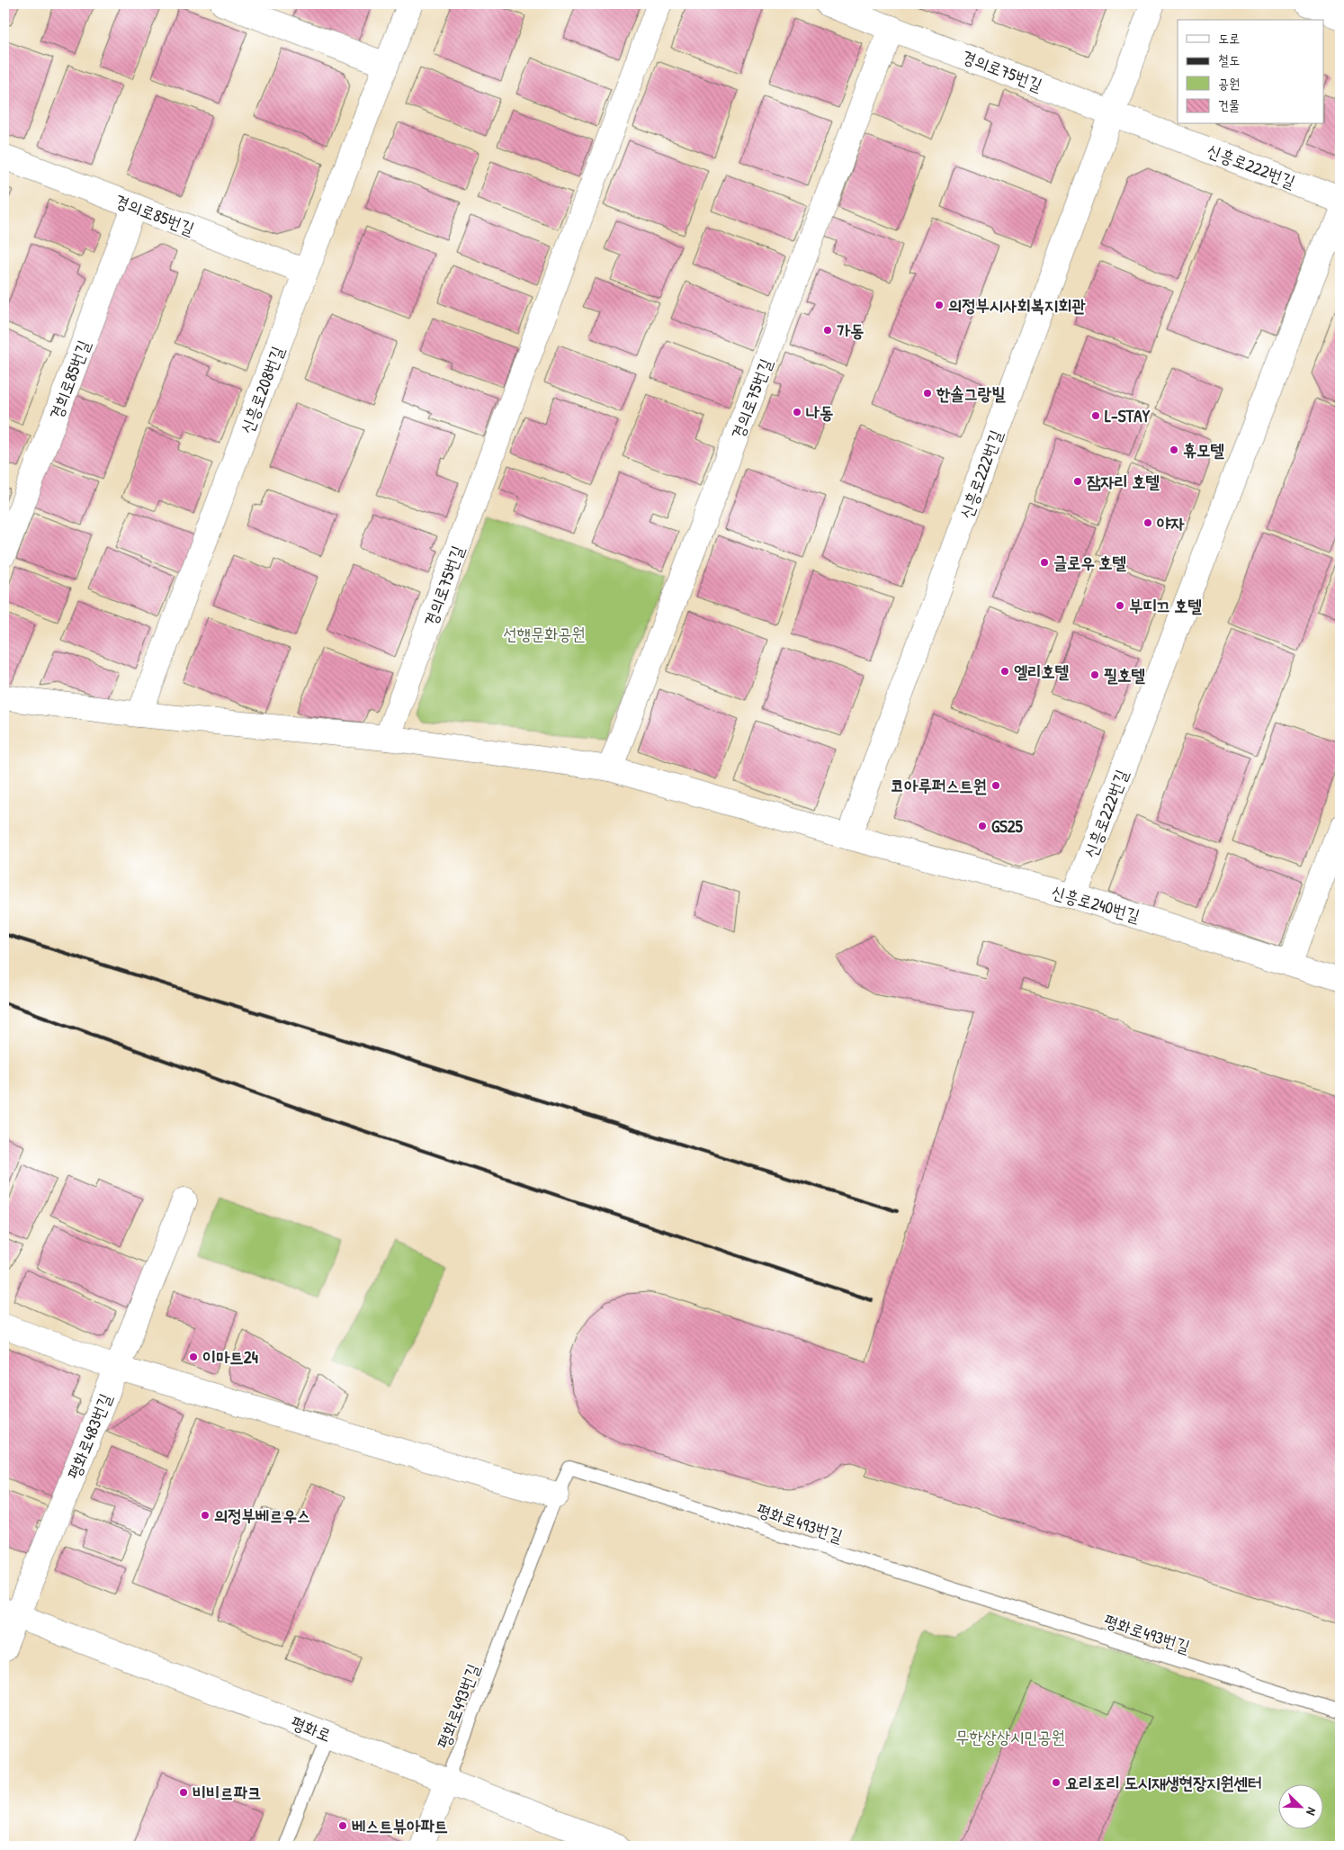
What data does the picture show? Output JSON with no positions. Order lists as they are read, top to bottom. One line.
{"streets":{"street":["경의로75번길","신흥로222번길","경의로85번길","경희로85번길","신흥로208번길","신흥로240번길","평화로483번길","평화로"],"lane":["평화로493번길"]},"crossings":[["경의로75번길","신흥로222번길"],["경의로75번길","신흥로240번길"],["신흥로222번길","신흥로240번길"],["경의로85번길","경희로85번길"],["경의로85번길","신흥로208번길"],["신흥로208번길","신흥로240번길"],["평화로483번길","평화로"],["평화로493번길","평화로"]],"parks":["선행문화공원","무한상상시민공원"],"places":["의정부시사회복지회관","가동","한솔그랑빌","나동","L-STAY","휴모텔","잠자리 호텔","야자","글로우 호텔","부띠끄 호텔","엘리호텔","필호텔","코아루퍼스트원","GS25","이마트24","의정부베르우스","요리조리 도시재생현장지원센터","비비르파크","베스트뷰아파트"],"legend":["도로","철도","공원","건물"],"north":"bottom right"}
